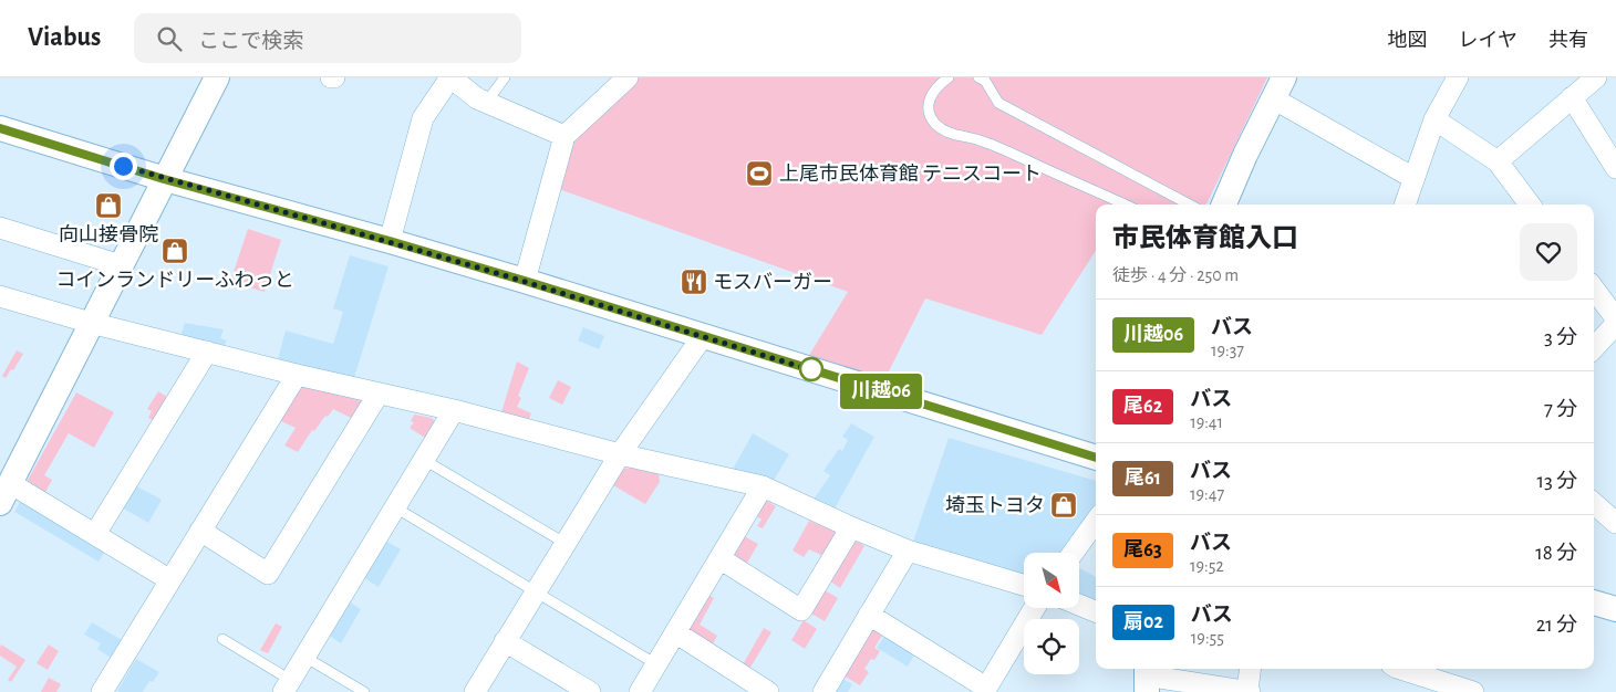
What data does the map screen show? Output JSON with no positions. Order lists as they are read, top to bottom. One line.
{"places":{"sports":["上尾市民体育館 テニスコート"],"shop":["向山接骨院","コインランドリーふわっと","埼玉トヨタ"],"restaurant":["モスバーガー"]},"lines":["bus line 川越06"],"north":"bottom right","page":{"header":"Viabus","search":"ここで検索","nav":["地図","レイヤ","共有"],"on_map":"川越06","heading":["市民体育館入口","徒歩 · 4 分 · 250 m"],"list":[{"mark":"川越06","name":"バス","note":"19:37","value":"3 分"},{"mark":"尾62","name":"バス","note":"19:41","value":"7 分"},{"mark":"尾61","name":"バス","note":"19:47","value":"13 分"},{"mark":"尾63","name":"バス","note":"19:52","value":"18 分"},{"mark":"扇02","name":"バス","note":"19:55","value":"21 分"}]}}
